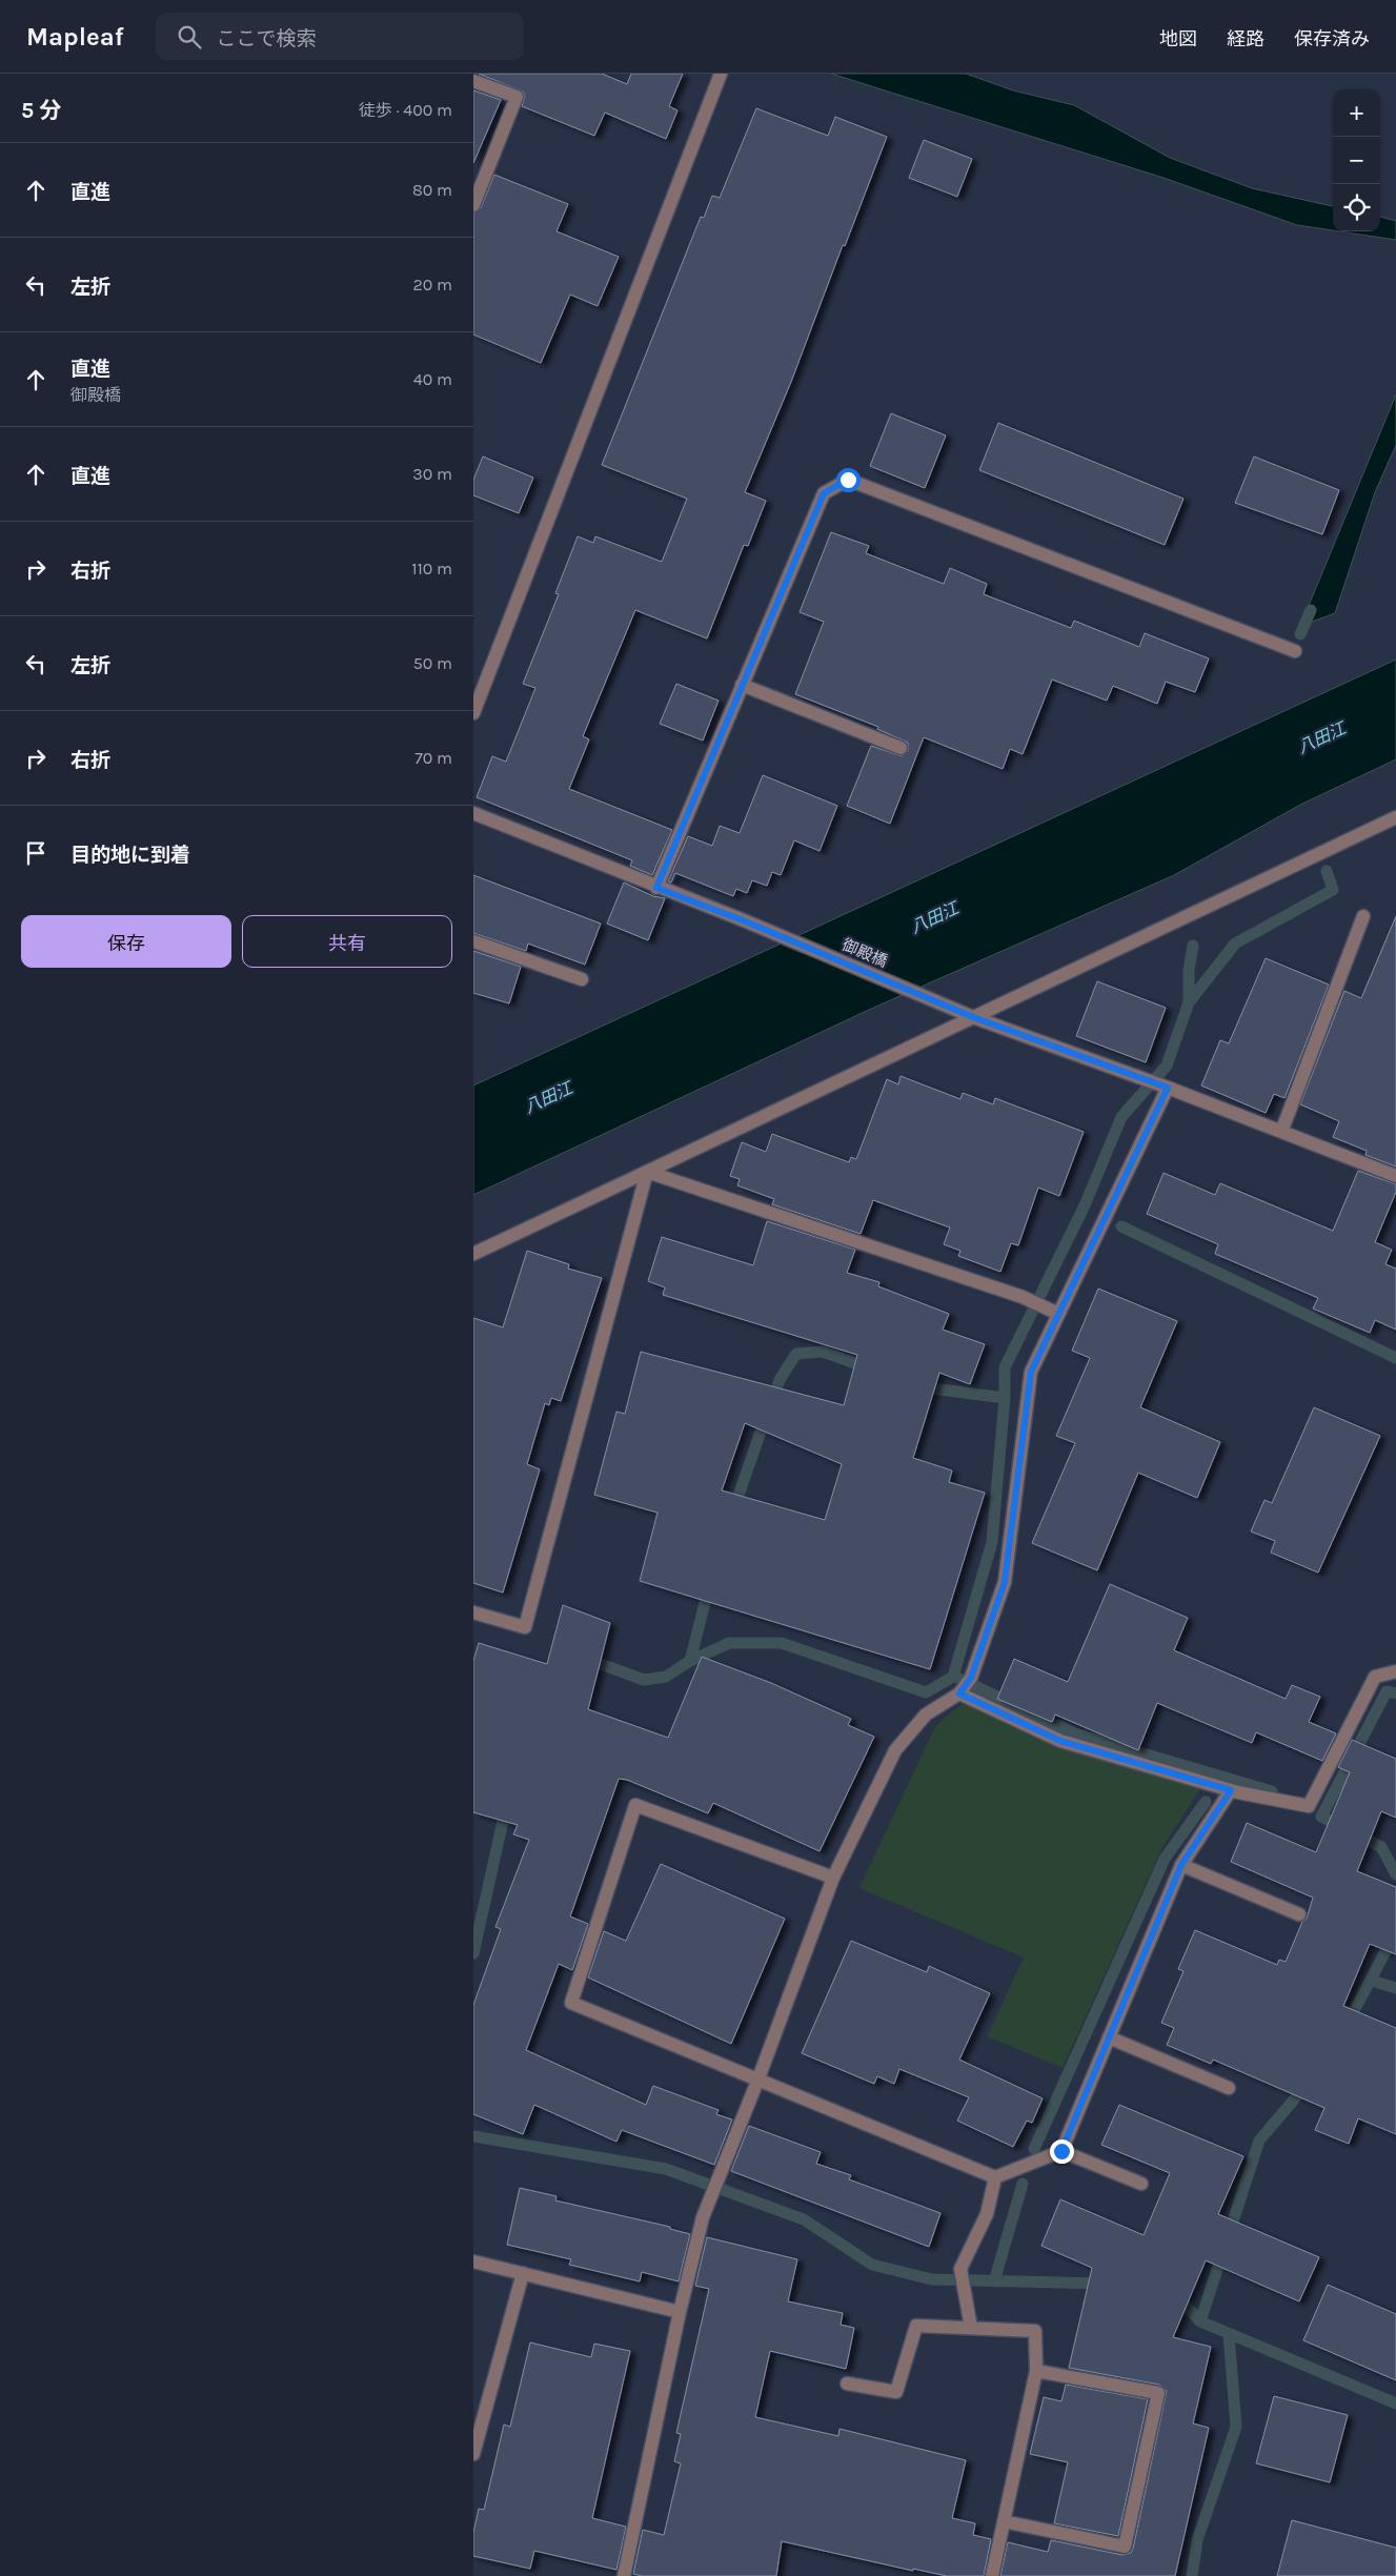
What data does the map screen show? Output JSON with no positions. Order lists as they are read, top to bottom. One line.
{"streets":{"street":["御殿橋"]},"water":["八田江"],"page":{"header":"Mapleaf","search":"ここで検索","nav":["地図","経路","保存済み"],"heading":["5 分","徒歩 · 400 m"],"map_buttons":["+","−"],"list":[["直進","80 m"],["左折","20 m"],["直進","御殿橋","40 m"],["直進","30 m"],["右折","110 m"],["左折","50 m"],["右折","70 m"],"目的地に到着"],"buttons":["保存","共有"]}}
